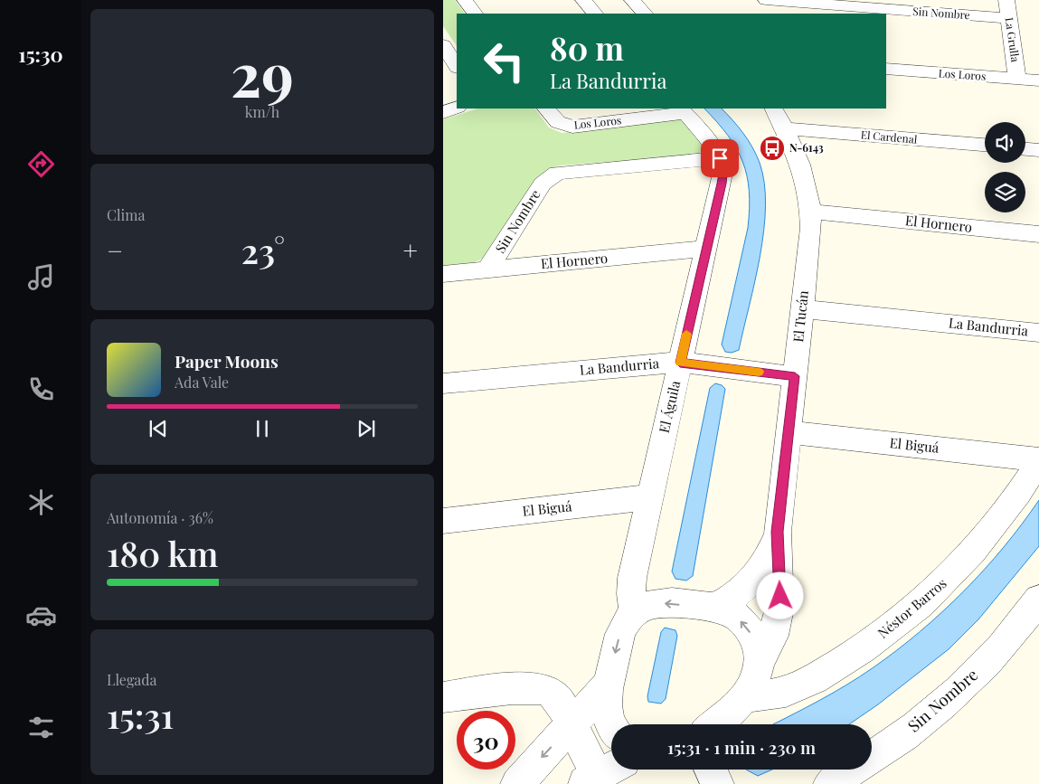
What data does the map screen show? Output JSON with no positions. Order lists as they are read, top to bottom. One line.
{"streets":{"street":["Sin Nombre","La Grulla","Los Loros","El Cardenal","El Hornero","El Tucán","La Bandurria","El Águila","El Biguá","Néstor Barros"]},"crossings":[["Sin Nombre","La Grulla"],["Sin Nombre","El Hornero"],["Sin Nombre","El Águila"],["La Grulla","Los Loros"],["Los Loros","El Águila"],["El Cardenal","El Tucán"],["El Hornero","El Tucán"],["El Hornero","El Águila"],["El Tucán","La Bandurria"],["El Tucán","El Biguá"],["La Bandurria","El Águila"],["El Águila","El Biguá"],["El Biguá","Néstor Barros"]],"places":{"bus stop":["N-6143"]},"page":{"tabs":"15:30","tile":[["29","km/h"],"Clima",["Autonomía · 36%","180 km"],["Llegada","15:31"]],"turn":["80 m","La Bandurria"],"heat":["−","23°","+"],"song":["Paper Moons","Ada Vale"],"limit":"30","trip":"15:31 · 1 min · 230 m"}}
